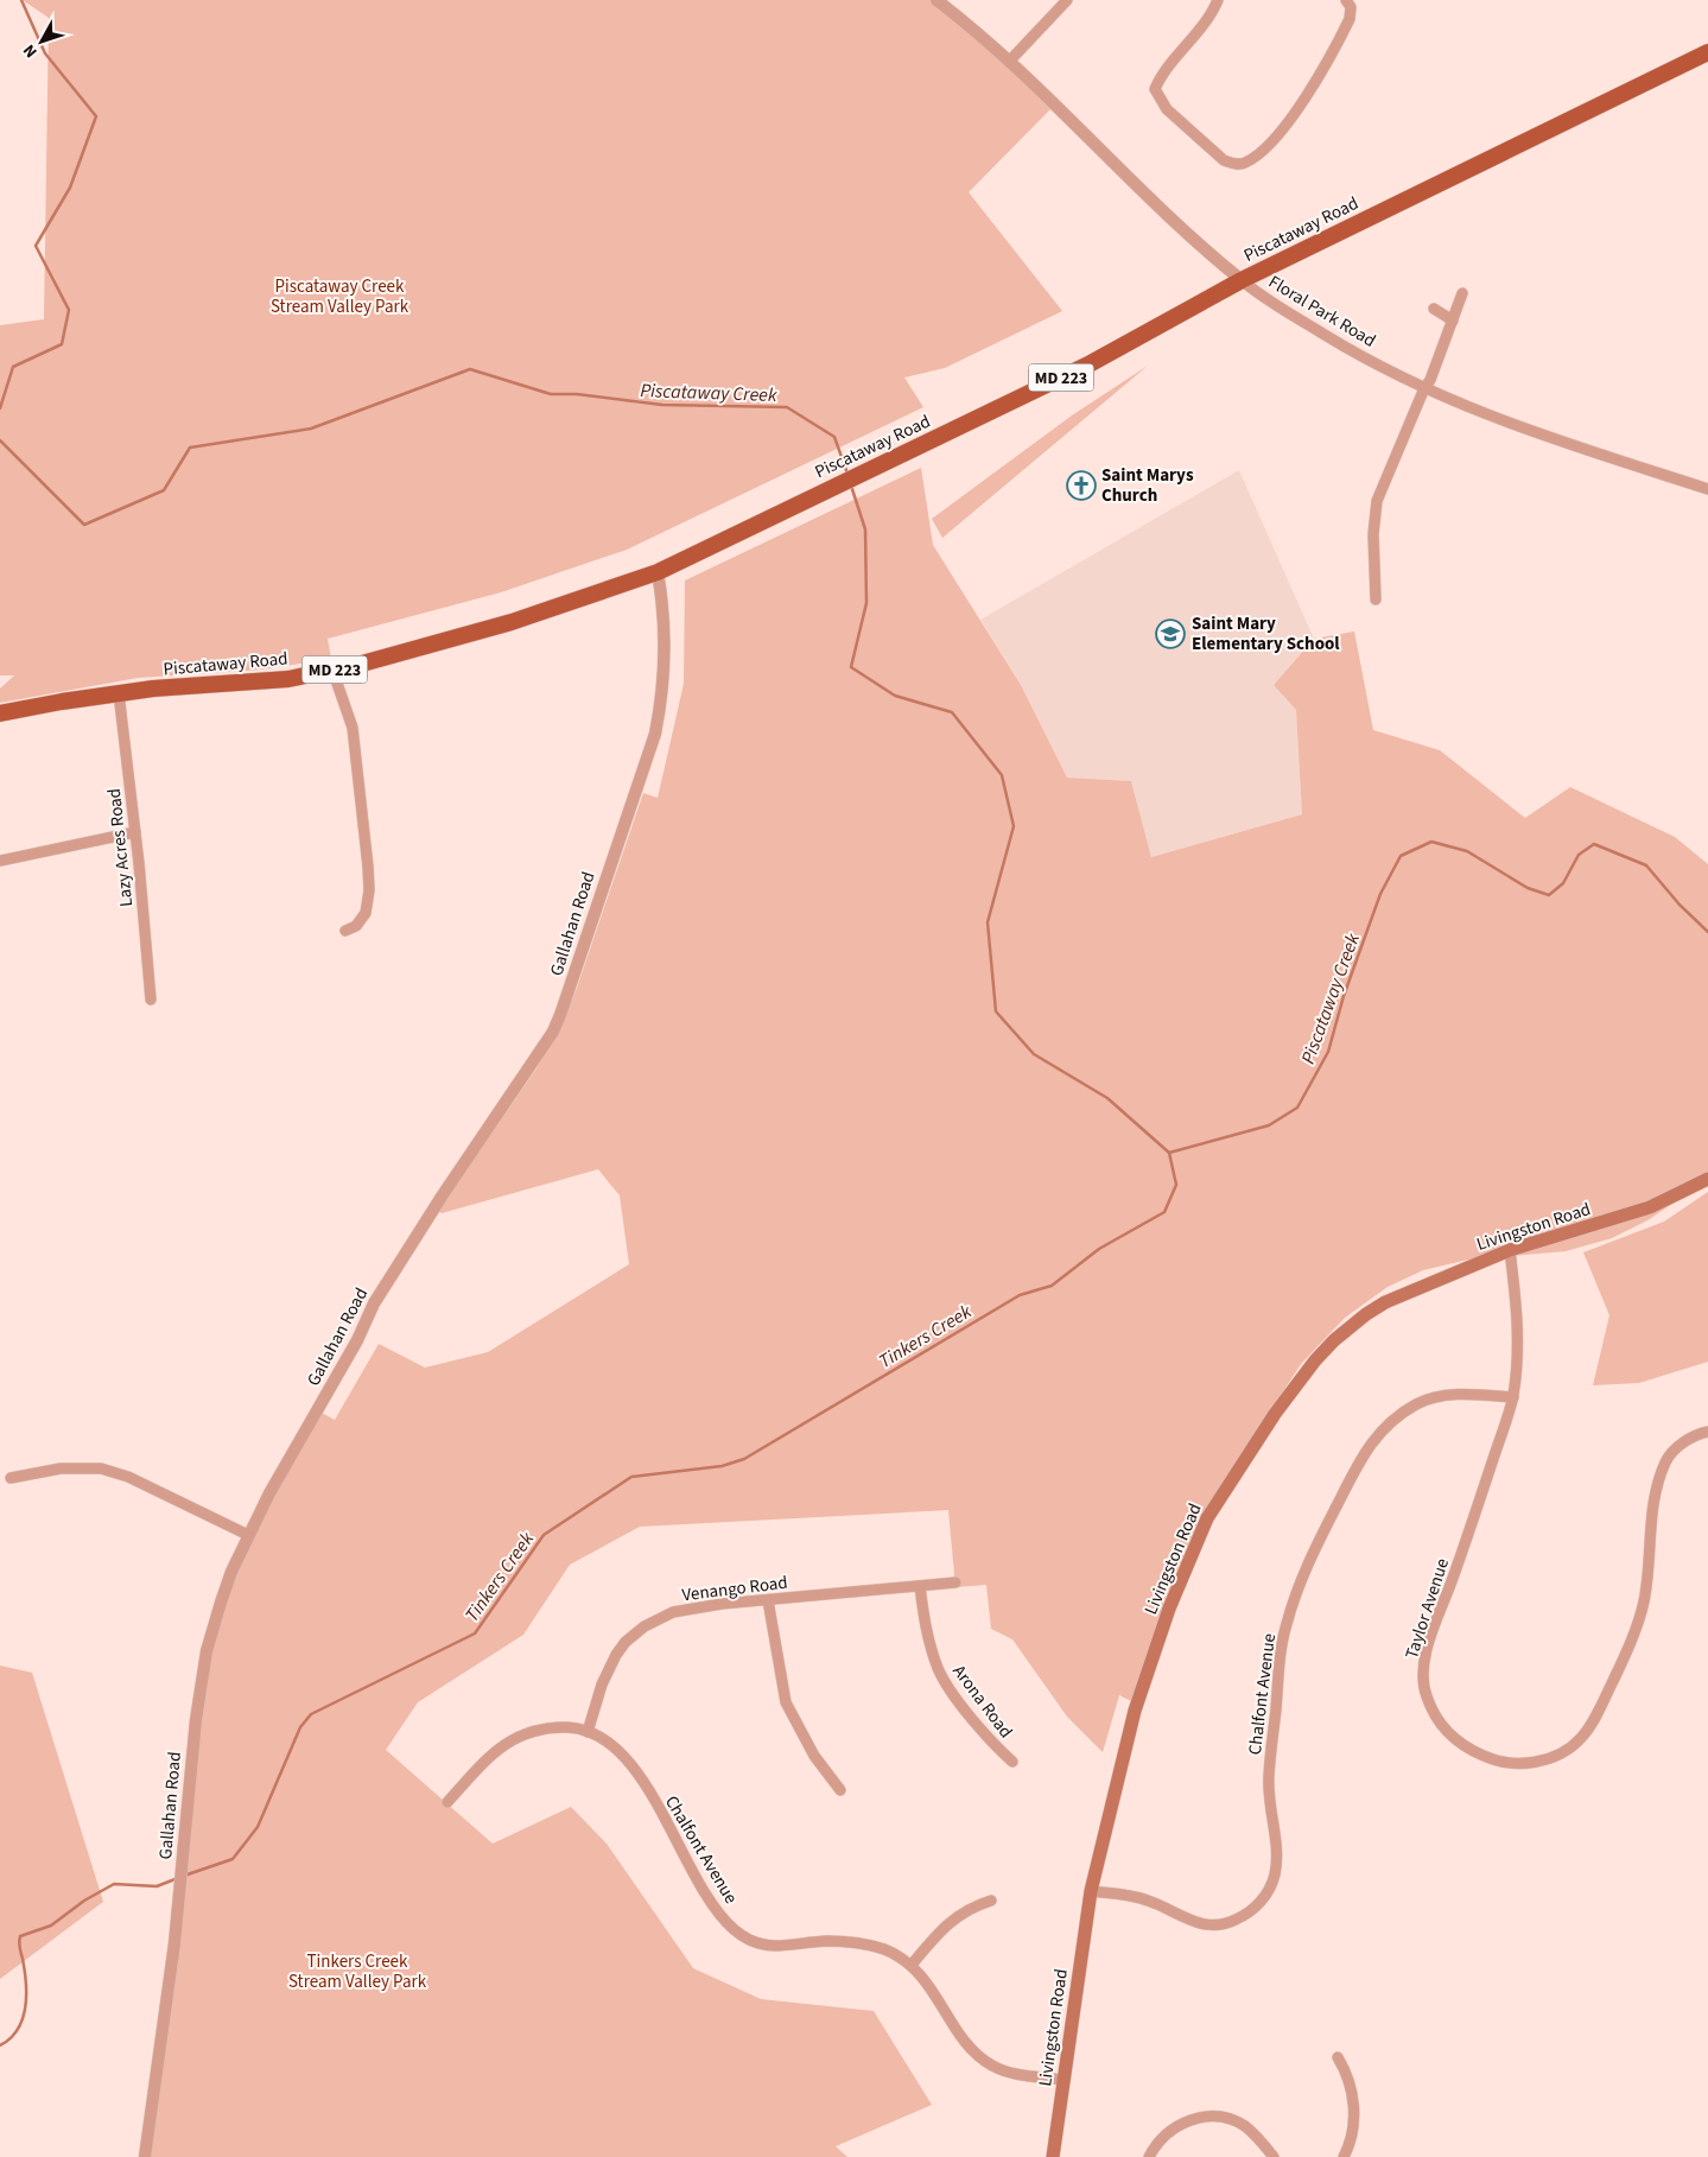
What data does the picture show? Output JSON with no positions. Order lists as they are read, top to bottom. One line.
{"streets":{"main road":["Piscataway Road","MD 223","Livingston Road"],"street":["Floral Park Road","Lazy Acres Road","Gallahan Road","Venango Road","Taylor Avenue","Chalfont Avenue","Arona Road"]},"crossings":[["Piscataway Road","Floral Park Road"],["Piscataway Road","Lazy Acres Road"],["Piscataway Road","Gallahan Road"],["Livingston Road","Taylor Avenue"],["Livingston Road","Chalfont Avenue"],["Venango Road","Chalfont Avenue"],["Venango Road","Arona Road"],["Taylor Avenue","Chalfont Avenue"]],"water":["Piscataway Creek","Tinkers Creek"],"parks":["Piscataway Creek Stream Valley Park","Tinkers Creek Stream Valley Park"],"places":{"church":["Saint Marys Church"],"school or university":["Saint Mary Elementary School"]},"north":"bottom left"}
